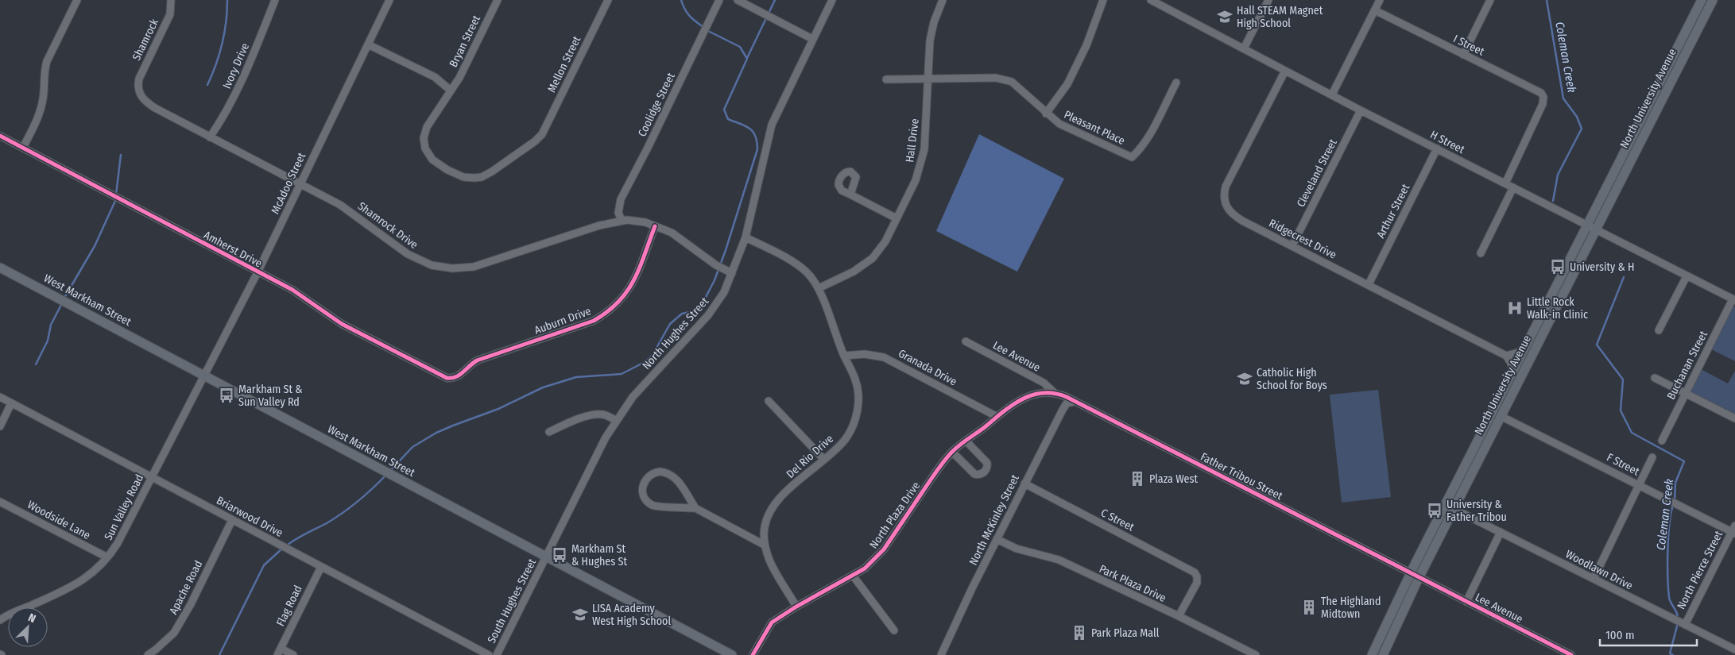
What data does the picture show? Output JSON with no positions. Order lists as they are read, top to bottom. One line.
{"streets":{"main road":["North University Avenue","West Markham Street"],"street":["Shamrock","Bryan Street","I Street","Mellon Street","Ivory Drive","Coolidge Street","Pleasant Place","Hall Drive","H Street","Cleveland Street","McAdoo Street","Arthur Street","Shamrock Drive","Ridgecrest Drive","Amherst Drive","Auburn Drive","North Hughes Street","Lee Avenue","Buchanan Street","Granada Drive","Del Rio Drive","F Street","Father Tribou Street","Sun Valley Road","North Plaza Drive","Briarwood Drive","Woodside Lane","North McKinley Street","C Street","Woodlawn Drive","North Pierce Street","Park Plaza Drive","Apache Road","South Hughes Street","Flag Road"]},"crossings":[["Shamrock","Shamrock Drive"],["Bryan Street","Mellon Street"],["I Street","H Street"],["Ivory Drive","Shamrock Drive"],["North University Avenue","H Street"],["North University Avenue","Lee Avenue"],["North University Avenue","F Street"],["North University Avenue","Father Tribou Street"],["North University Avenue","Woodlawn Drive"],["Coolidge Street","Shamrock Drive"],["Pleasant Place","Hall Drive"],["Hall Drive","Del Rio Drive"],["H Street","Cleveland Street"],["H Street","Arthur Street"],["H Street","Ridgecrest Drive"],["H Street","Buchanan Street"],["Cleveland Street","Ridgecrest Drive"],["McAdoo Street","Shamrock Drive"],["McAdoo Street","Amherst Drive"],["McAdoo Street","West Markham Street"],["McAdoo Street","Sun Valley Road"],["Arthur Street","Ridgecrest Drive"],["Shamrock Drive","Auburn Drive"],["Shamrock Drive","North Hughes Street"],["Amherst Drive","Auburn Drive"],["West Markham Street","North Hughes Street"],["West Markham Street","Sun Valley Road"],["West Markham Street","South Hughes Street"],["North Hughes Street","Del Rio Drive"],["North Hughes Street","South Hughes Street"],["Lee Avenue","Father Tribou Street"],["Lee Avenue","North Plaza Drive"],["Granada Drive","Del Rio Drive"],["Granada Drive","North Plaza Drive"],["Del Rio Drive","North Plaza Drive"],["F Street","North Pierce Street"],["Father Tribou Street","North Plaza Drive"],["Father Tribou Street","North McKinley Street"],["Sun Valley Road","Briarwood Drive"],["Sun Valley Road","Woodside Lane"],["Briarwood Drive","Apache Road"],["Briarwood Drive","Flag Road"],["North McKinley Street","C Street"],["North McKinley Street","Park Plaza Drive"],["C Street","Park Plaza Drive"],["Woodlawn Drive","North Pierce Street"]],"water":["Coleman Creek"],"places":{"school or university":["Hall STEAM Magnet High School","Catholic High School for Boys","LISA Academy West High School"],"bus stop":["University & H","Markham St & Sun Valley Rd","University & Father Tribou","Markham St & Hughes St"],"hospital":["Little Rock Walk-in Clinic"],"building":["Plaza West","The Highland Midtown","Park Plaza Mall"]},"scale_bar":"100 m","north":"top right"}
